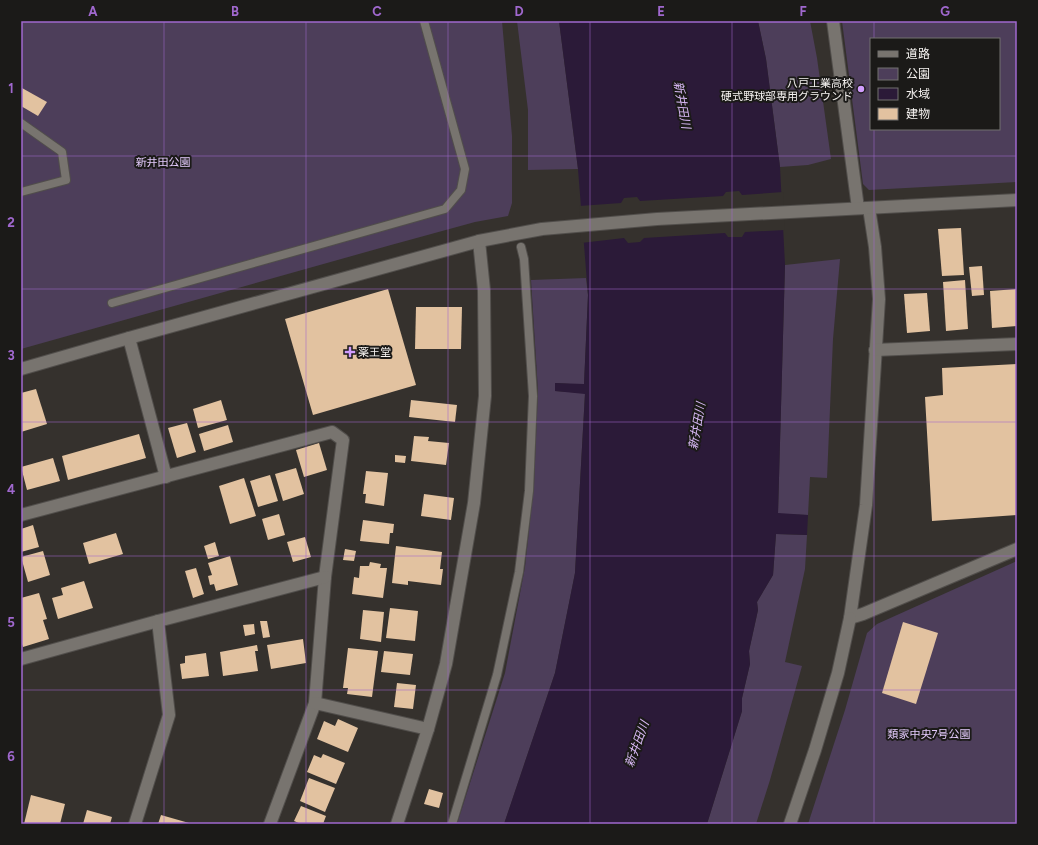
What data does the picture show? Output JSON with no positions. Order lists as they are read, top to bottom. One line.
{"water":["新井田川"],"parks":["新井田公園","類家中央7号公園"],"places":{"other":["八戸工業高校 硬式野球部専用グラウンド"],"health":["薬王堂"]},"legend":["道路","公園","水域","建物"],"grid":{"columns":["A","B","C","D","E","F","G"],"rows":["1","2","3","4","5","6"]}}
